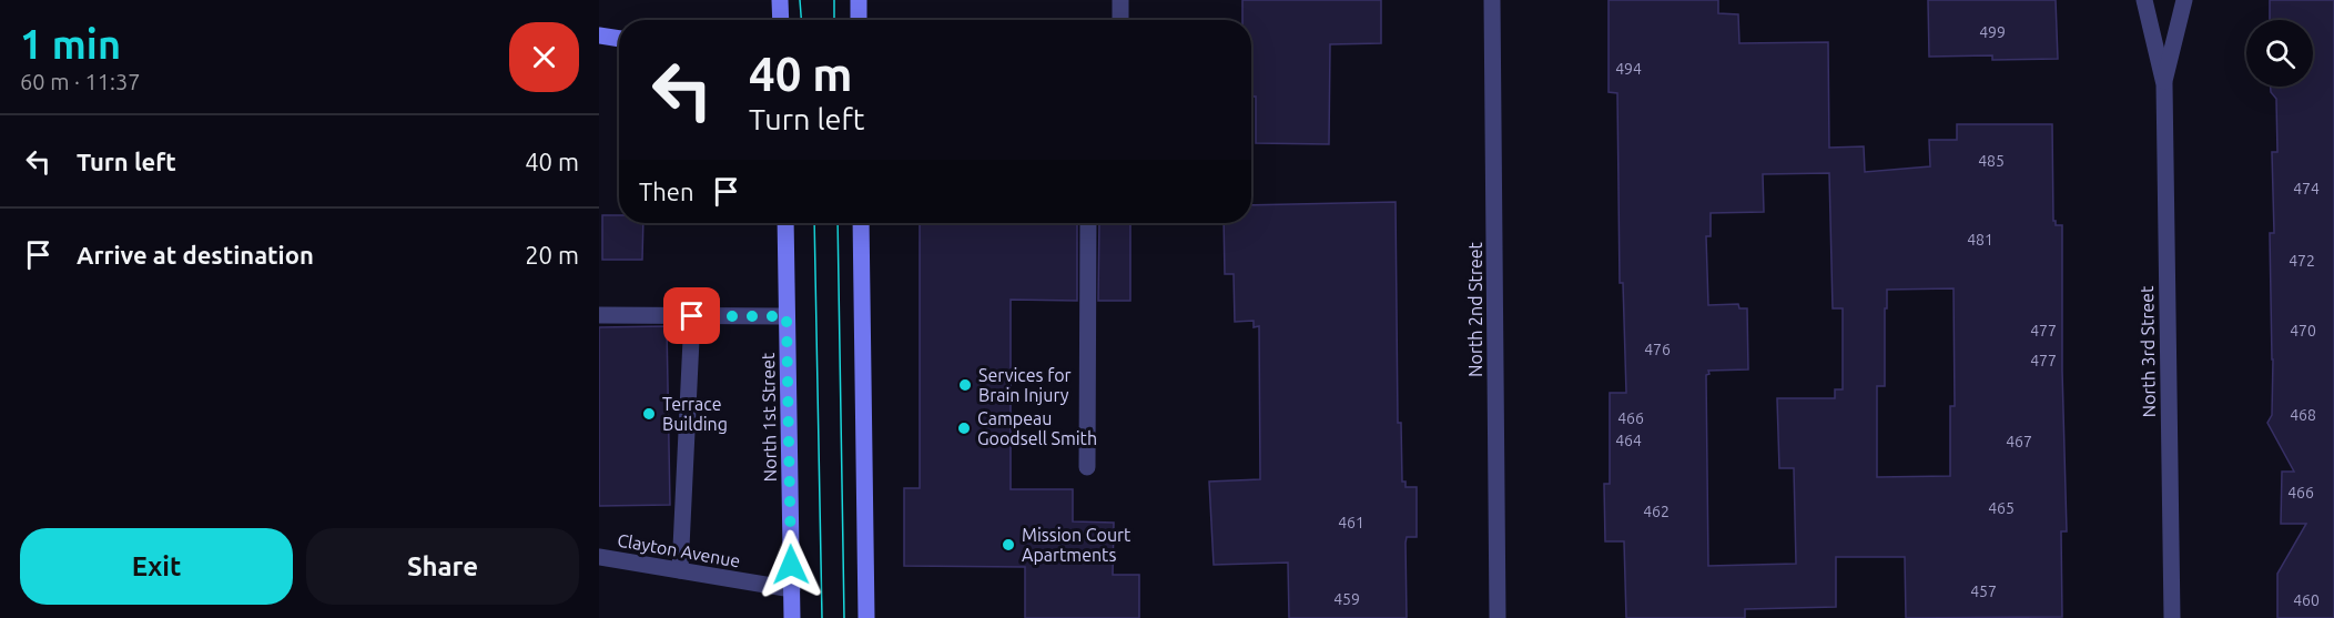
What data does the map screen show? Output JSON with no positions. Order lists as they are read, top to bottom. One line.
{"streets":{"main road":["North 1st Street"],"street":["North 2nd Street","North 3rd Street","Clayton Avenue"]},"crossings":[["North 1st Street","Clayton Avenue"]],"places":["Services for Brain Injury","Terrace Building","Campeau Goodsell Smith","Mission Court Apartments"],"house_numbers":["499","494","485","474","481","472","477","470","476","477","468","466","464","467","466","465","462","461","457","459","460"],"page":{"heading":["1 min","60 m · 11:37"],"turn":["40 m","Turn left"],"list":[{"name":"Turn left","value":"40 m"},{"name":"Arrive at destination","value":"20 m"}],"then":"Then","buttons":["Exit","Share"]}}
